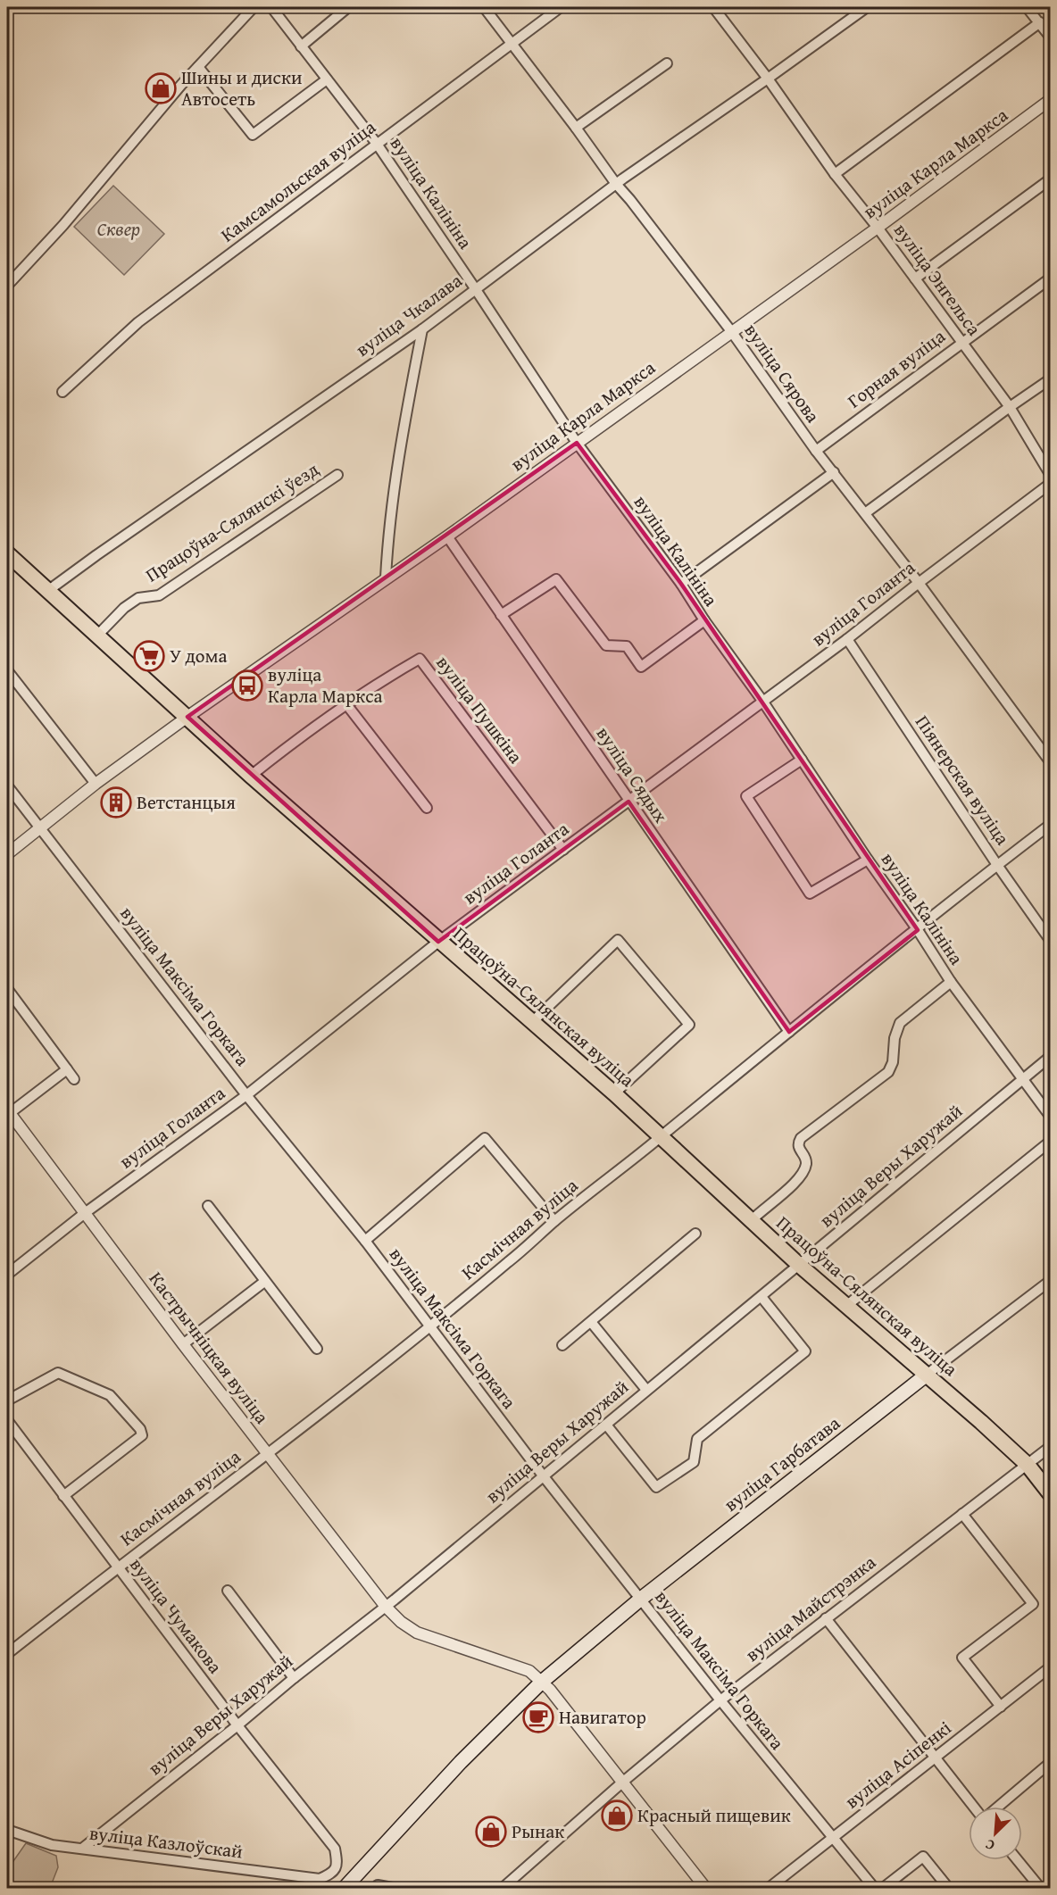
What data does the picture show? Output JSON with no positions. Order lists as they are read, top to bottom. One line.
{"streets":{"main road":["Працоўна-Сялянская вуліца","вуліца Гарбатава"],"street":["вуліца Карла Маркса","Камсамольская вуліца","вуліца Калініна","вуліца Энгельса","вуліца Чкалава","Горная вуліца","вуліца Сярова","Працоўна-Сялянскі ўезд","вуліца Голанта","вуліца Пушкіна","вуліца Сядых","Піянерская вуліца","вуліца Максіма Горкага","вуліца Веры Харужай","Касмічная вуліца","Кастрычніцкая вуліца","вуліца Майстрэнка","вуліца Чумакова","вуліца Асіпенкі","вуліца Казлоўскай"]},"crossings":[["вуліца Карла Маркса","вуліца Калініна"],["вуліца Карла Маркса","вуліца Энгельса"],["вуліца Карла Маркса","вуліца Сярова"],["вуліца Карла Маркса","вуліца Сядых"],["вуліца Карла Маркса","вуліца Максіма Горкага"],["вуліца Карла Маркса","Працоўна-Сялянская вуліца"],["Камсамольская вуліца","вуліца Калініна"],["Камсамольская вуліца","вуліца Сярова"],["вуліца Калініна","вуліца Чкалава"],["вуліца Калініна","вуліца Голанта"],["вуліца Калініна","вуліца Веры Харужай"],["вуліца Калініна","Касмічная вуліца"],["вуліца Энгельса","вуліца Чкалава"],["вуліца Энгельса","Горная вуліца"],["вуліца Чкалава","вуліца Сярова"],["вуліца Чкалава","Працоўна-Сялянская вуліца"],["Горная вуліца","вуліца Сярова"],["вуліца Сярова","вуліца Голанта"],["Працоўна-Сялянскі ўезд","Працоўна-Сялянская вуліца"],["вуліца Голанта","вуліца Пушкіна"],["вуліца Голанта","вуліца Сядых"],["вуліца Голанта","Піянерская вуліца"],["вуліца Голанта","вуліца Максіма Горкага"],["вуліца Голанта","Працоўна-Сялянская вуліца"],["вуліца Голанта","Кастрычніцкая вуліца"],["вуліца Пушкіна","Працоўна-Сялянская вуліца"],["вуліца Сядых","Касмічная вуліца"],["Піянерская вуліца","Касмічная вуліца"],["вуліца Максіма Горкага","вуліца Веры Харужай"],["вуліца Максіма Горкага","Касмічная вуліца"],["вуліца Максіма Горкага","вуліца Гарбатава"],["вуліца Максіма Горкага","вуліца Майстрэнка"],["вуліца Максіма Горкага","вуліца Асіпенкі"],["Працоўна-Сялянская вуліца","вуліца Веры Харужай"],["Працоўна-Сялянская вуліца","Касмічная вуліца"],["Працоўна-Сялянская вуліца","вуліца Гарбатава"],["Працоўна-Сялянская вуліца","вуліца Майстрэнка"],["вуліца Веры Харужай","Кастрычніцкая вуліца"],["вуліца Веры Харужай","вуліца Чумакова"],["вуліца Веры Харужай","вуліца Казлоўскай"],["Касмічная вуліца","Кастрычніцкая вуліца"],["Касмічная вуліца","вуліца Чумакова"],["Кастрычніцкая вуліца","вуліца Гарбатава"],["Кастрычніцкая вуліца","вуліца Майстрэнка"],["вуліца Чумакова","вуліца Казлоўскай"]],"parks":["Сквер"],"places":{"shop":["Шины и диски Автосеть","Красный пищевик","Рынак"],"supermarket":["У дома"],"bus stop":["вуліца Карла Маркса"],"building":["Ветстанцыя"],"cafe":["Навигатор"]},"north":"bottom left"}
